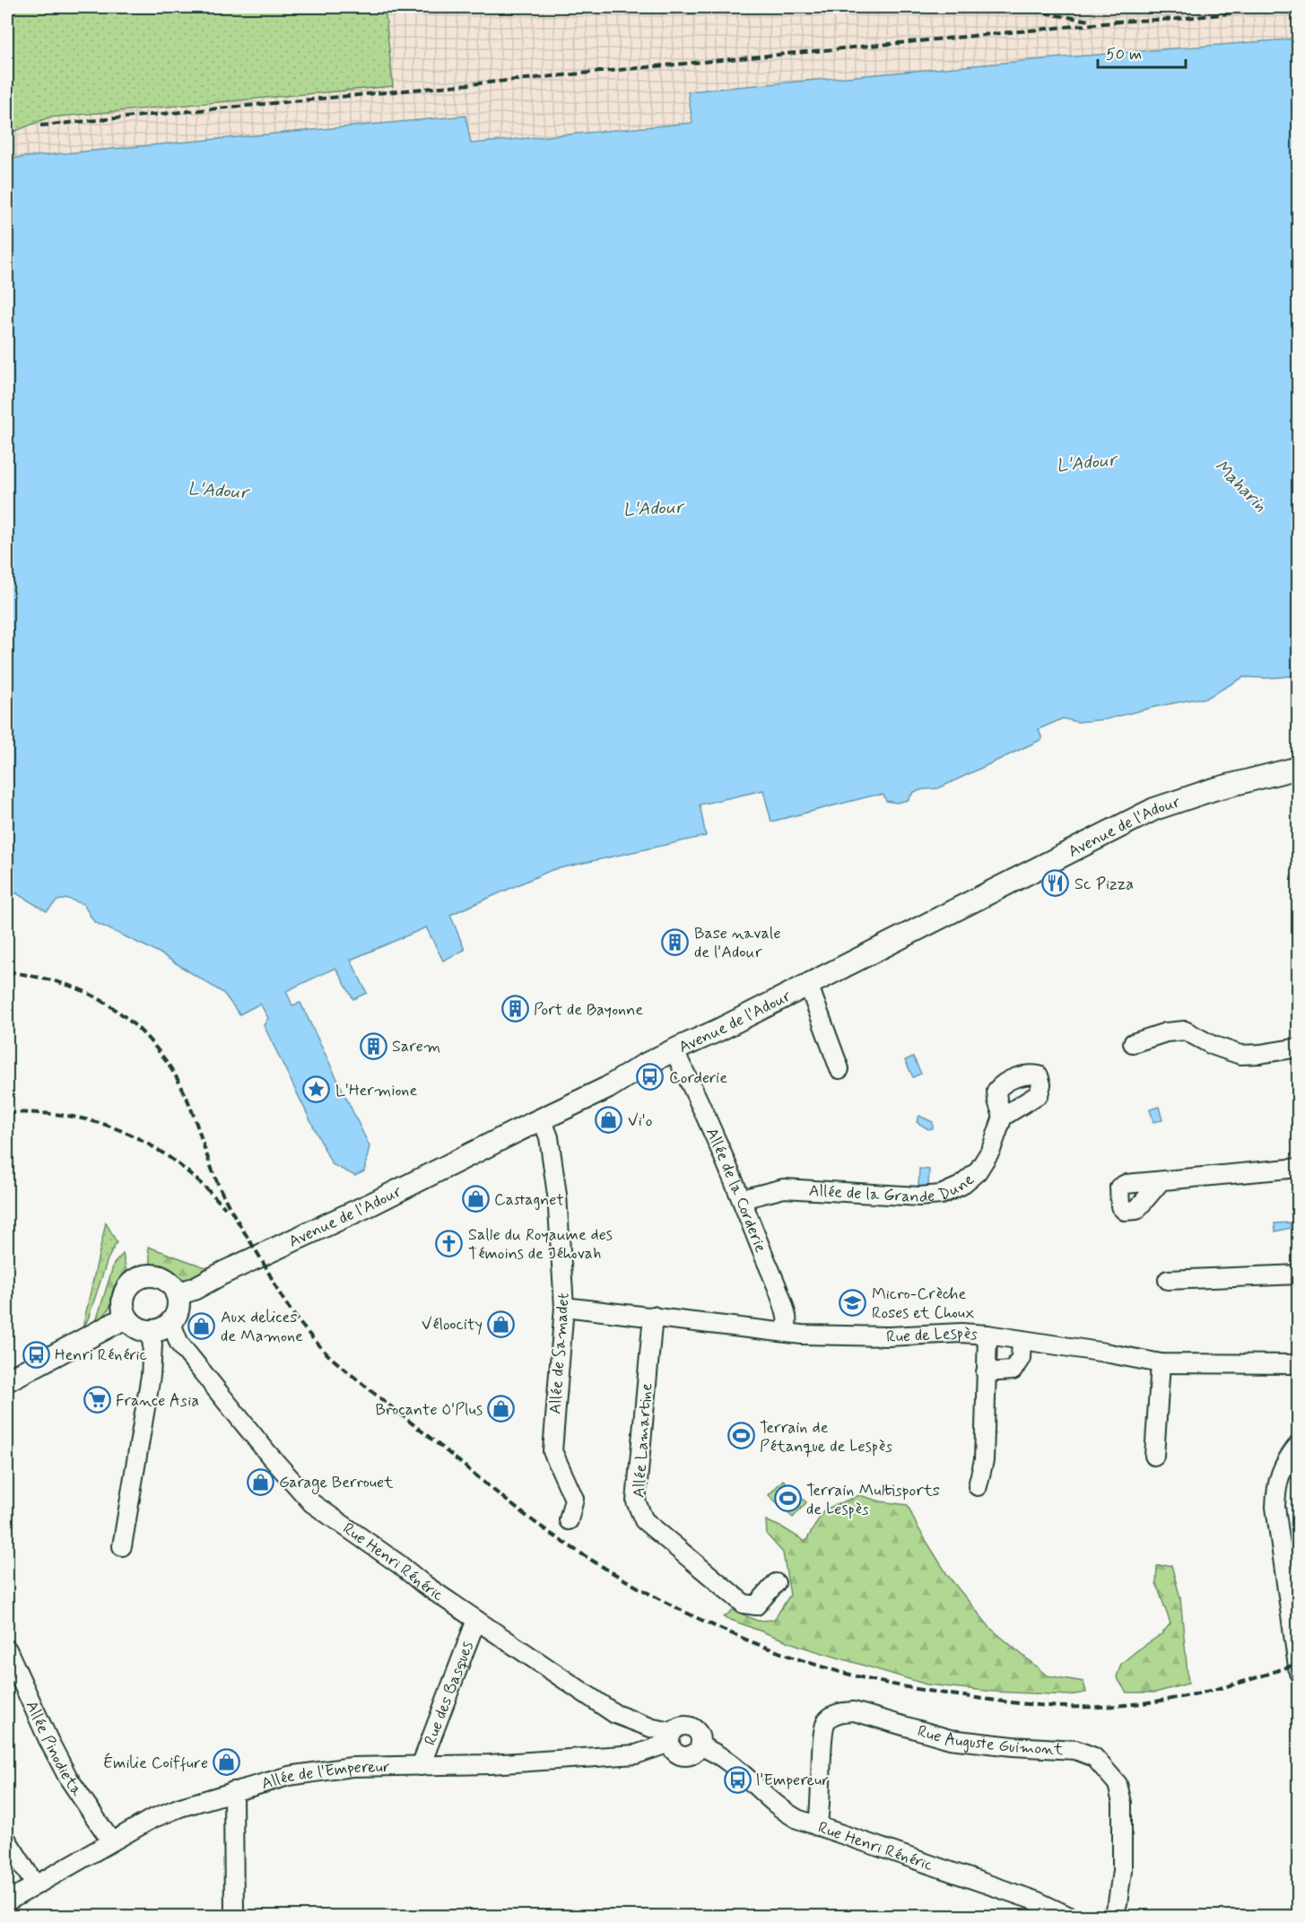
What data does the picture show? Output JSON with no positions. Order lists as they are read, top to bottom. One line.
{"streets":{"main road":["Avenue de l'Adour"],"street":["Allée de la Grande Dune","Allée de la Corderie","Rue de Lespès","Allée de Samadet","Allée Lamartine","Rue Henri Rénéric","Rue des Basques","Rue Auguste Guimont","Allée Pinodieta","Allée de l'Empereur"]},"crossings":[["Avenue de l'Adour","Allée de la Corderie"],["Avenue de l'Adour","Allée de Samadet"],["Avenue de l'Adour","Rue Henri Rénéric"],["Allée de la Grande Dune","Allée de la Corderie"],["Allée de la Corderie","Rue de Lespès"],["Rue de Lespès","Allée de Samadet"],["Rue de Lespès","Allée Lamartine"],["Rue Henri Rénéric","Rue des Basques"],["Rue Henri Rénéric","Rue Auguste Guimont"],["Rue Henri Rénéric","Allée de l'Empereur"],["Rue des Basques","Allée de l'Empereur"],["Allée Pinodieta","Allée de l'Empereur"]],"water":["L'Adour","Maharin"],"places":{"restaurant":["Sc Pizza"],"building":["Base navale de l'Adour","Port de Bayonne","Sarem"],"bus stop":["Corderie","Henri Rénéric","l'Empereur"],"place":["L'Hermione"],"shop":["Vi'o","Castagnet","Véloocity","Aux delices de Mamone","Brocante O'Plus","Garage Berrouet","Émilie Coiffure"],"church":["Salle du Royaume des Témoins de Jéhovah"],"school or university":["Micro-Crèche Roses et Choux"],"supermarket":["France Asia"],"sports":["Terrain de Pétanque de Lespès","Terrain Multisports de Lespès"]},"scale_bar":"50 m"}
